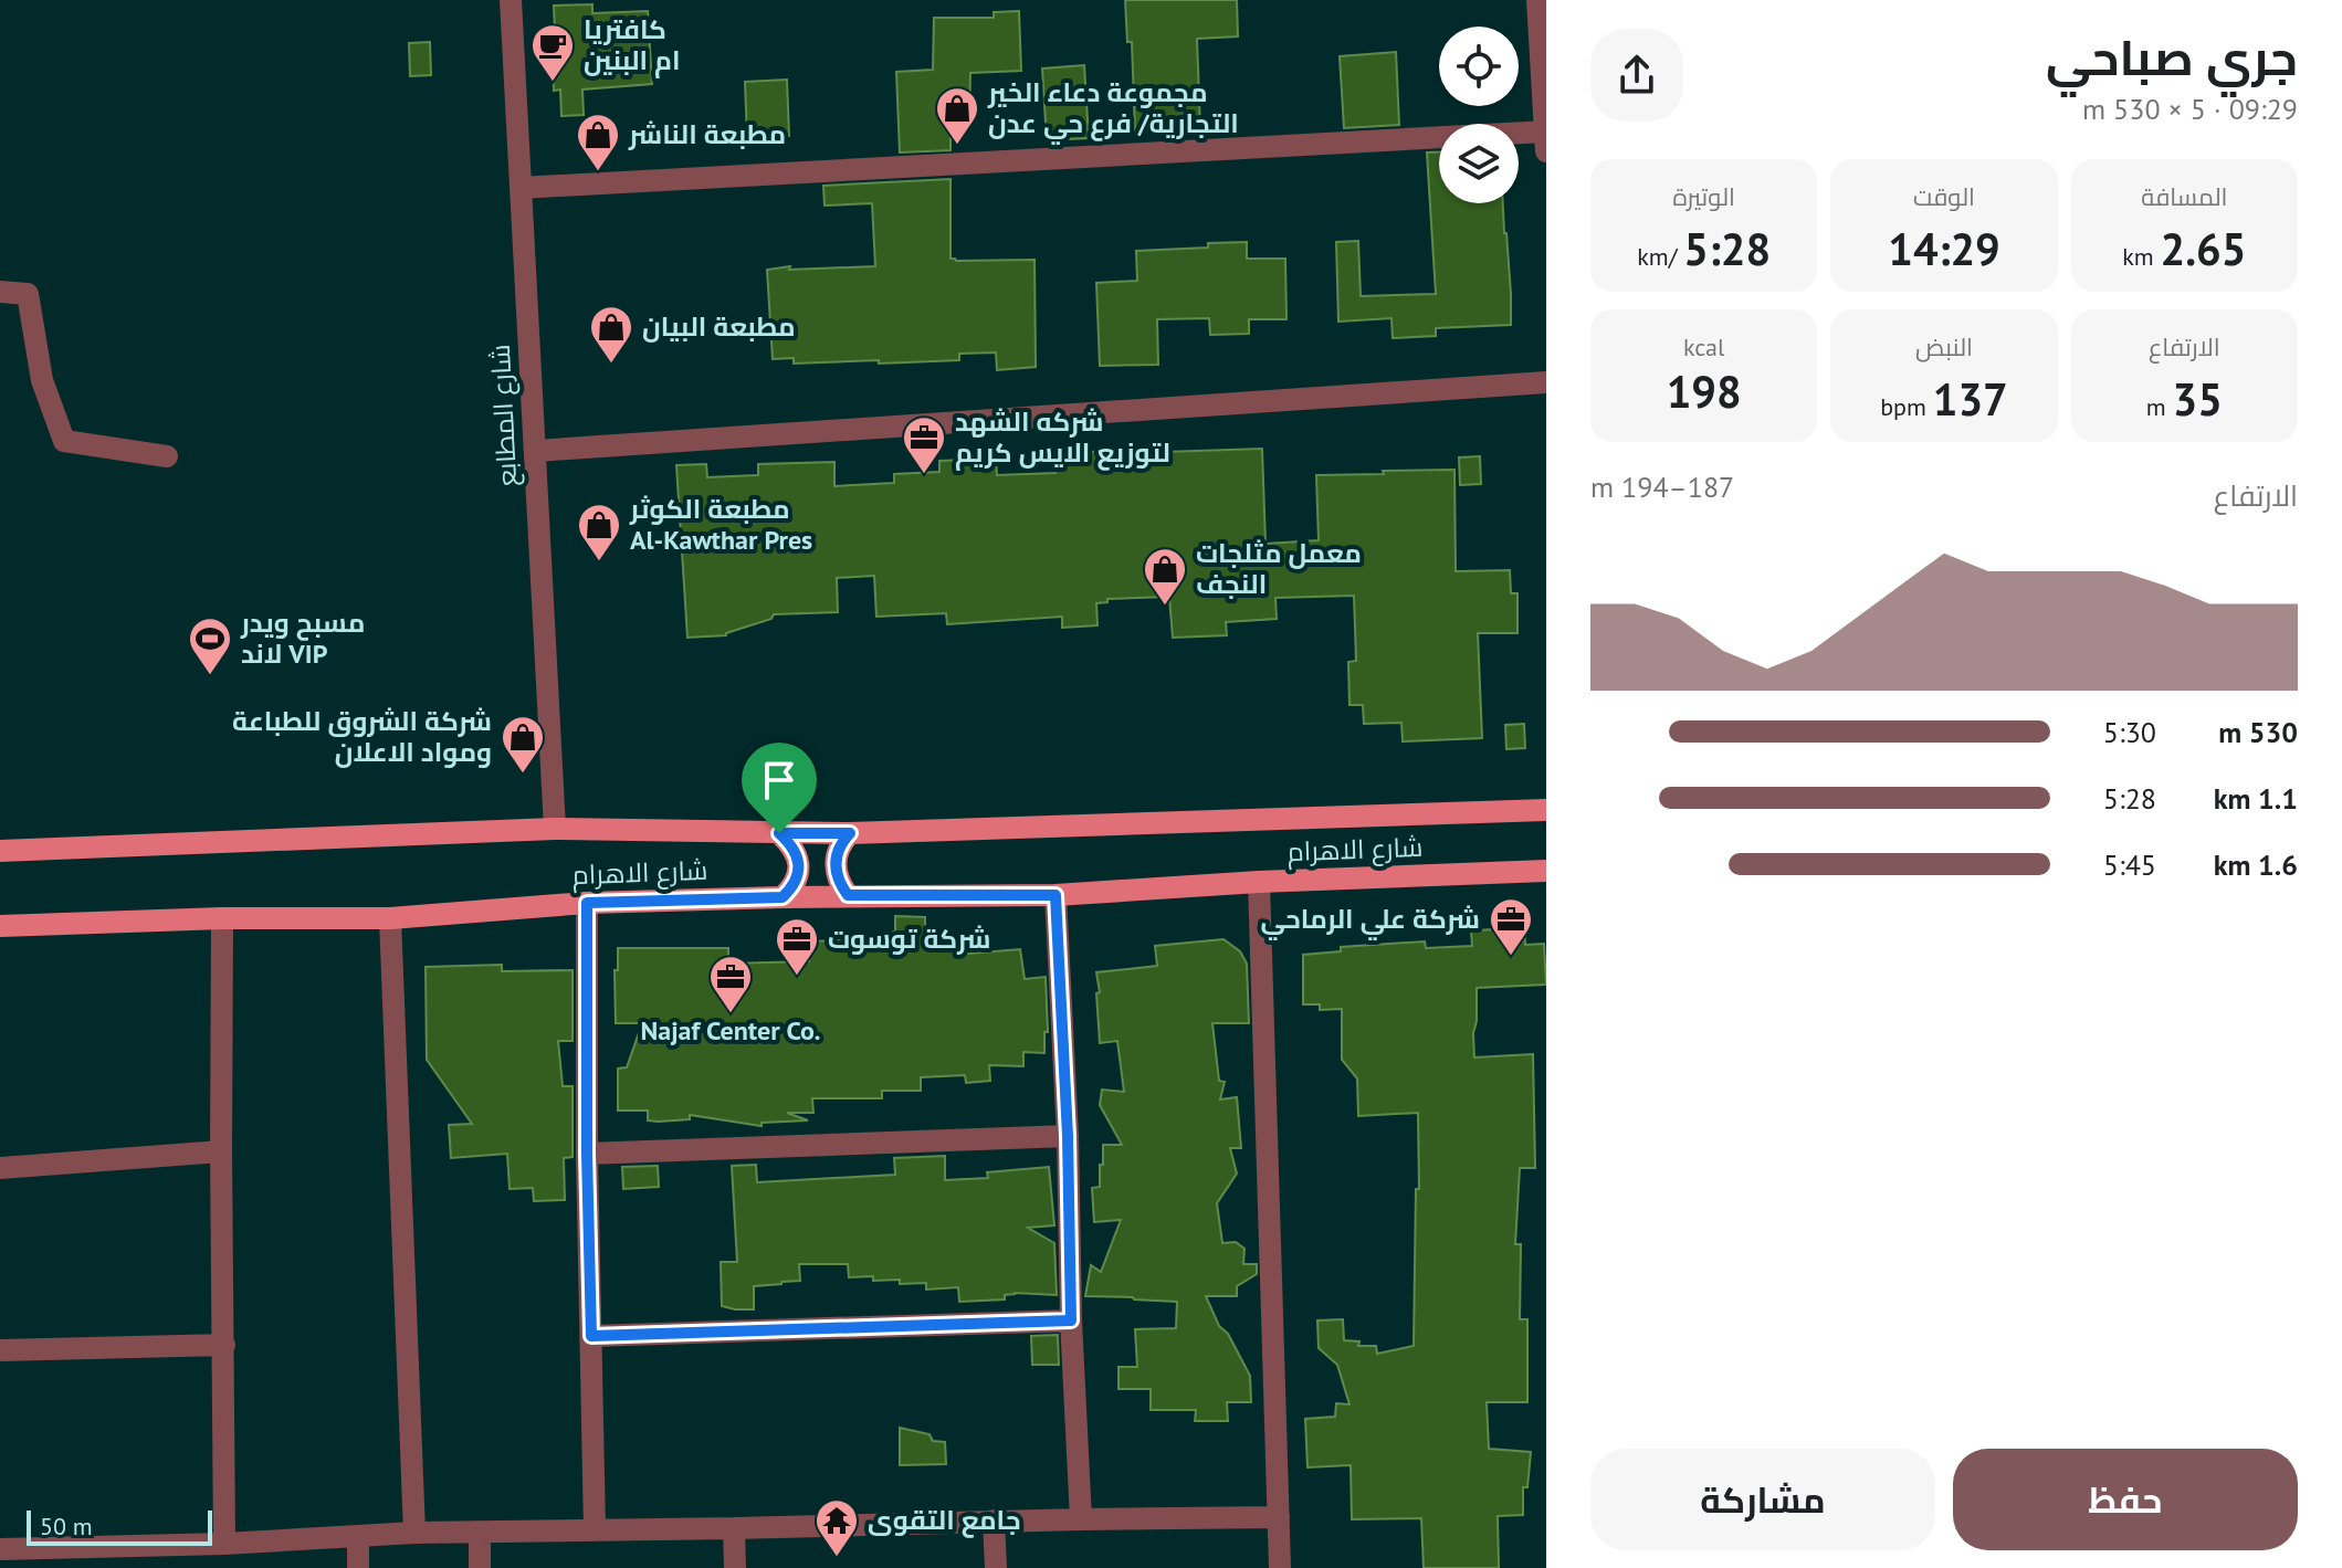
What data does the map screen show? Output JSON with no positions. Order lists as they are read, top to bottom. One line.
{"streets":{"main road":["شارع الاهرام"],"street":["شارع المطابع"]},"crossings":[["شارع المطابع","شارع الاهرام"]],"places":{"cafe":["كافتريا ام البنين"],"shop":["مجموعة دعاء الخير التجارية/ فرع حي عدن","مطبعة الناشر","مطبعة البيان","مطبعة الكوثر Al-Kawthar Pres","معمل مثلجات النجف","شركة الشروق للطباعة ومواد الاعلان"],"office":["شركه الشهد لتوزيع الايس كريم","شركة علي الرماحي","شركة توسوت","Najaf Center Co."],"sports":["مسبح ويدر لاند VIP"],"temple":["جامع التقوى"]},"scale_bar":"50 m","page":{"heading":["جري صباحي","09:29 · 5 × 530 m"],"stats":[["المسافة","2.65 km"],["الوقت","14:29"],["الوتيرة","5:28 /km"],["الارتفاع","35 m"],["النبض","137 bpm"],["kcal","198"]],"chart":["الارتفاع","187–194 m"],"list":[{"name":"530 m","note":"5:30"},{"name":"1.1 km","note":"5:28"},{"name":"1.6 km","note":"5:45"}],"buttons":["حفظ","مشاركة"],"scale":"50 m"}}
